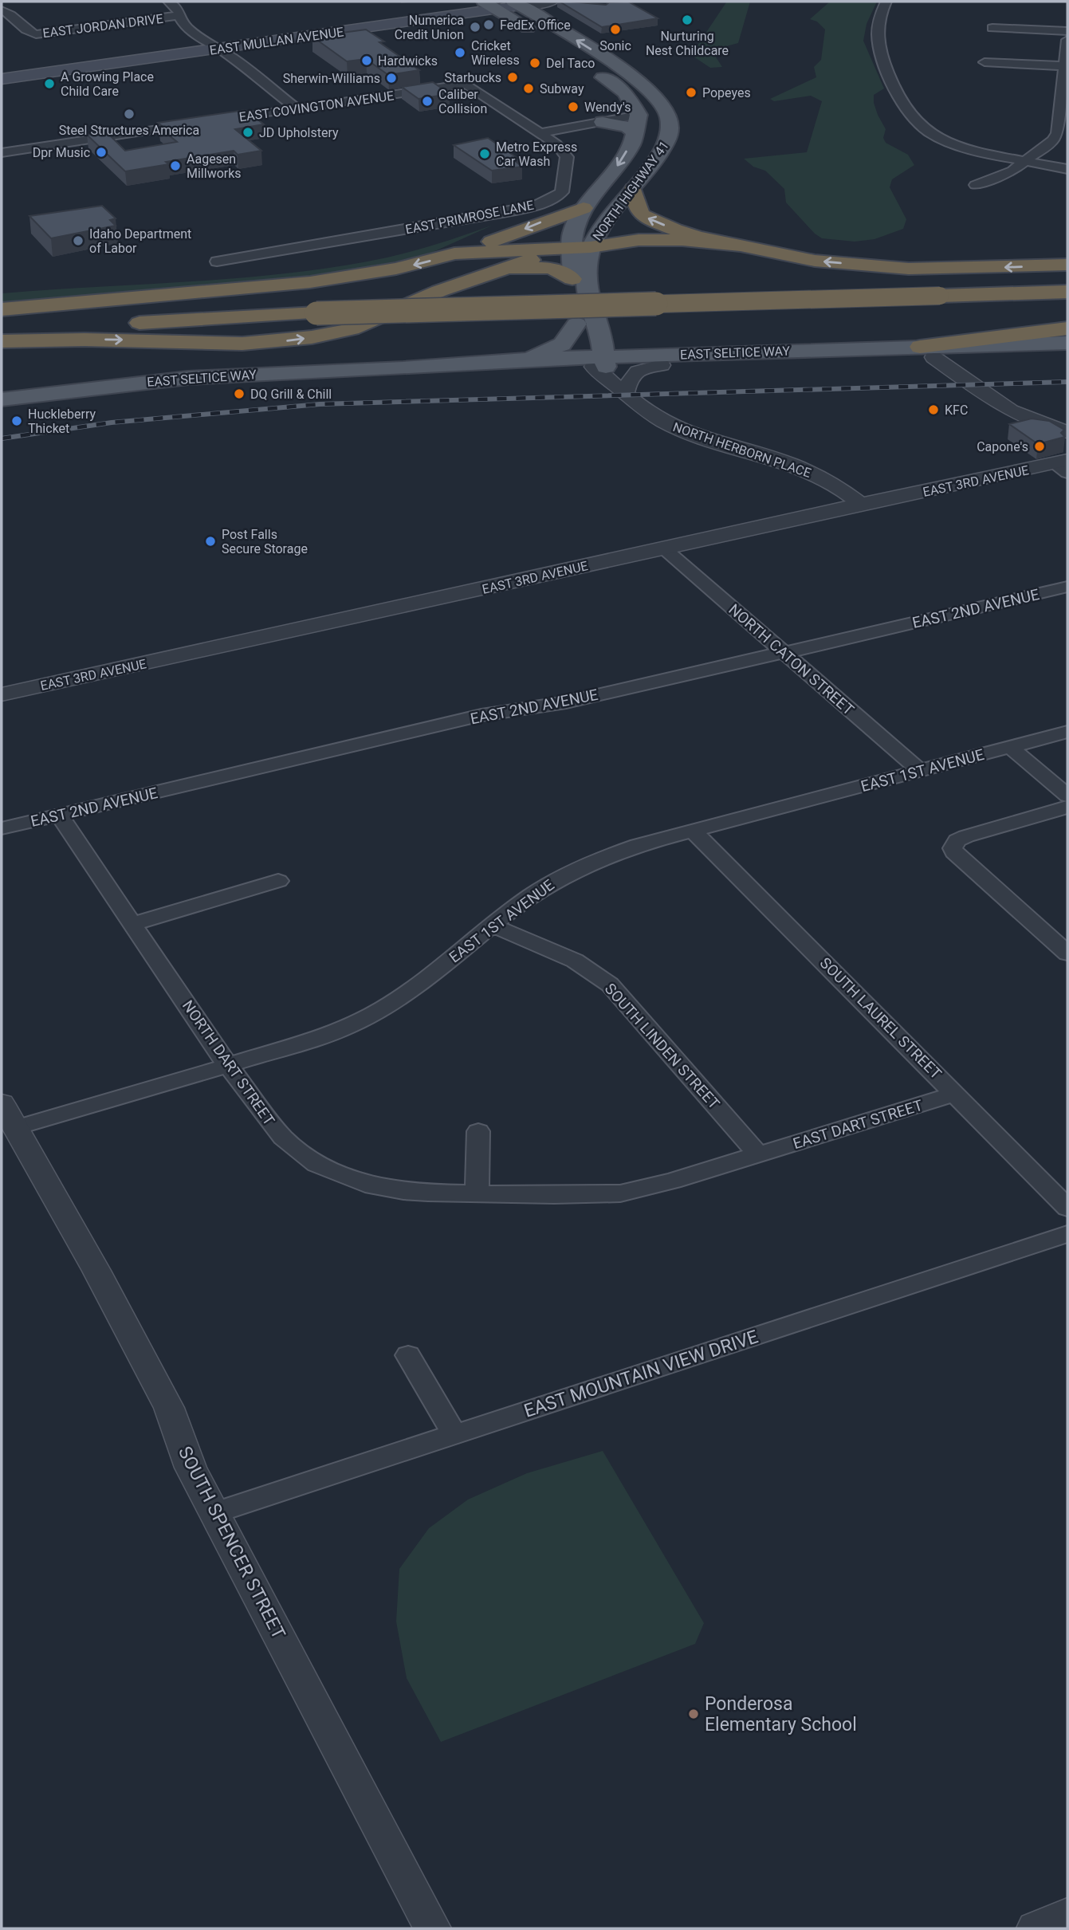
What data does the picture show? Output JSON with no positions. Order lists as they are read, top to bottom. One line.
{"streets":{"main road":["EAST MULLAN AVENUE","NORTH HIGHWAY 41","EAST SELTICE WAY"],"street":["EAST JORDAN DRIVE","EAST COVINGTON AVENUE","EAST PRIMROSE LANE","NORTH HERBORN PLACE","EAST 3RD AVENUE","EAST 2ND AVENUE","NORTH CATON STREET","EAST 1ST AVENUE","SOUTH LAUREL STREET","SOUTH LINDEN STREET","NORTH DART STREET","EAST DART STREET","EAST MOUNTAIN VIEW DRIVE","SOUTH SPENCER STREET"]},"crossings":[["EAST COVINGTON AVENUE","EAST PRIMROSE LANE"],["NORTH HIGHWAY 41","EAST SELTICE WAY"],["NORTH HIGHWAY 41","NORTH HERBORN PLACE"],["EAST SELTICE WAY","NORTH HERBORN PLACE"],["NORTH HERBORN PLACE","EAST 3RD AVENUE"],["EAST 3RD AVENUE","NORTH CATON STREET"],["EAST 2ND AVENUE","NORTH CATON STREET"],["EAST 2ND AVENUE","NORTH DART STREET"],["NORTH CATON STREET","EAST 1ST AVENUE"],["EAST 1ST AVENUE","SOUTH LAUREL STREET"],["EAST 1ST AVENUE","SOUTH LINDEN STREET"],["EAST 1ST AVENUE","NORTH DART STREET"],["EAST 1ST AVENUE","SOUTH SPENCER STREET"],["SOUTH LAUREL STREET","EAST DART STREET"],["SOUTH LINDEN STREET","NORTH DART STREET"],["SOUTH LINDEN STREET","EAST DART STREET"],["NORTH DART STREET","EAST DART STREET"],["EAST MOUNTAIN VIEW DRIVE","SOUTH SPENCER STREET"]],"places":["Nurturing Nest Childcare","FedEx Office","Numerica Credit Union","Sonic","Cricket Wireless","Hardwicks","Del Taco","Starbucks","Sherwin-Williams","A Growing Place Child Care","Subway","Popeyes","Caliber Collision","Wendy's","Steel Structures America","JD Upholstery","Dpr Music","Metro Express Car Wash","Aagesen Millworks","Idaho Department of Labor","DQ Grill & Chill","KFC","Huckleberry Thicket","Capone's","Post Falls Secure Storage","Ponderosa Elementary School"]}
